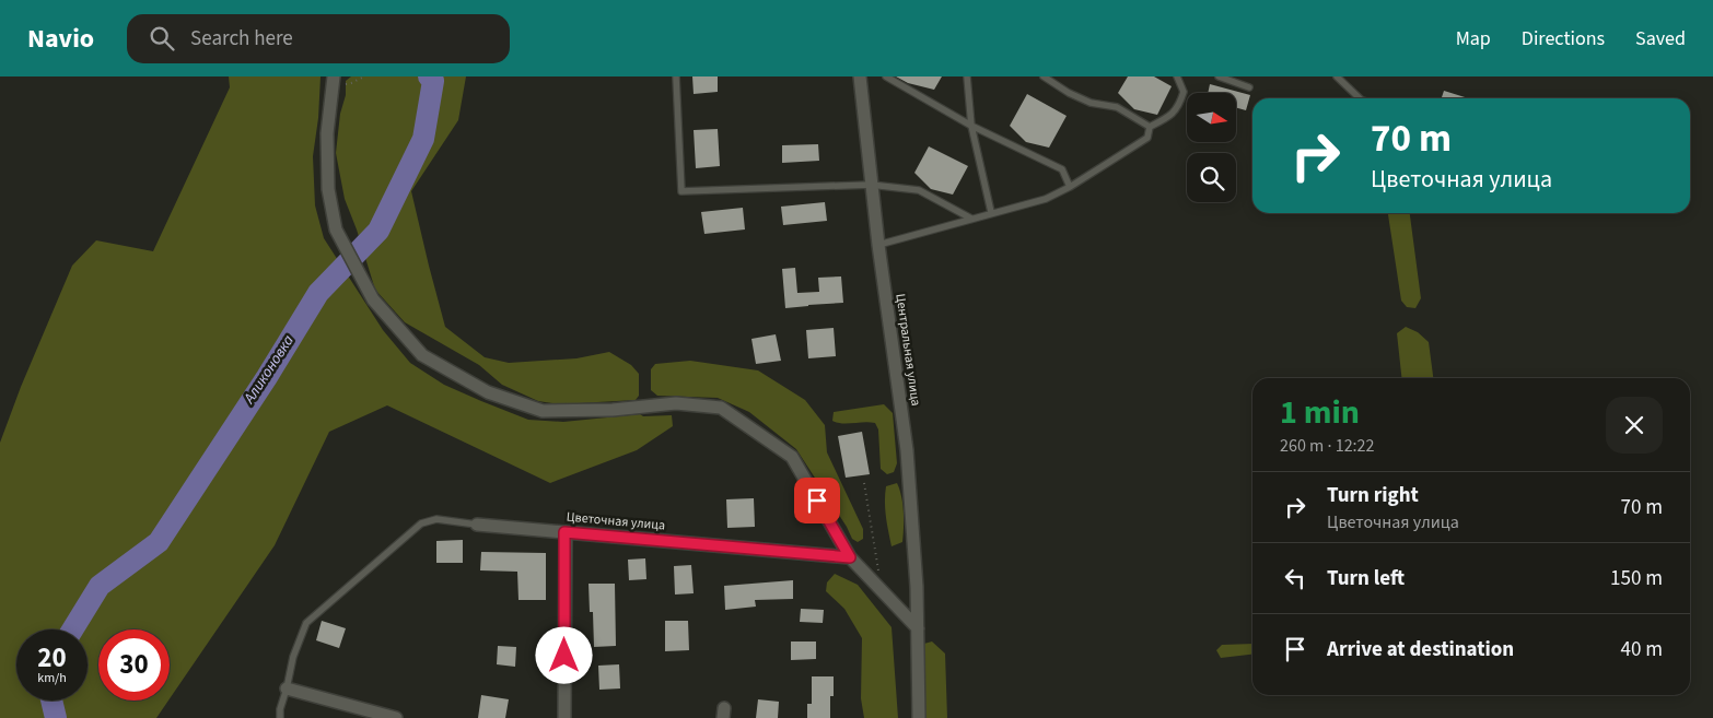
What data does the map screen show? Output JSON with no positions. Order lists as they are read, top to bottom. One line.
{"streets":{"street":["Центральная улица","Цветочная улица"]},"water":["Аликоновка"],"north":"right","page":{"header":"Navio","search":"Search here","nav":["Map","Directions","Saved"],"turn":["70 m","Цветочная улица"],"heading":["1 min","260 m · 12:22"],"list":[{"name":"Turn right","note":"Цветочная улица","value":"70 m"},{"name":"Turn left","value":"150 m"},{"name":"Arrive at destination","value":"40 m"}],"speed":"20 km/h","limit":"30"}}
